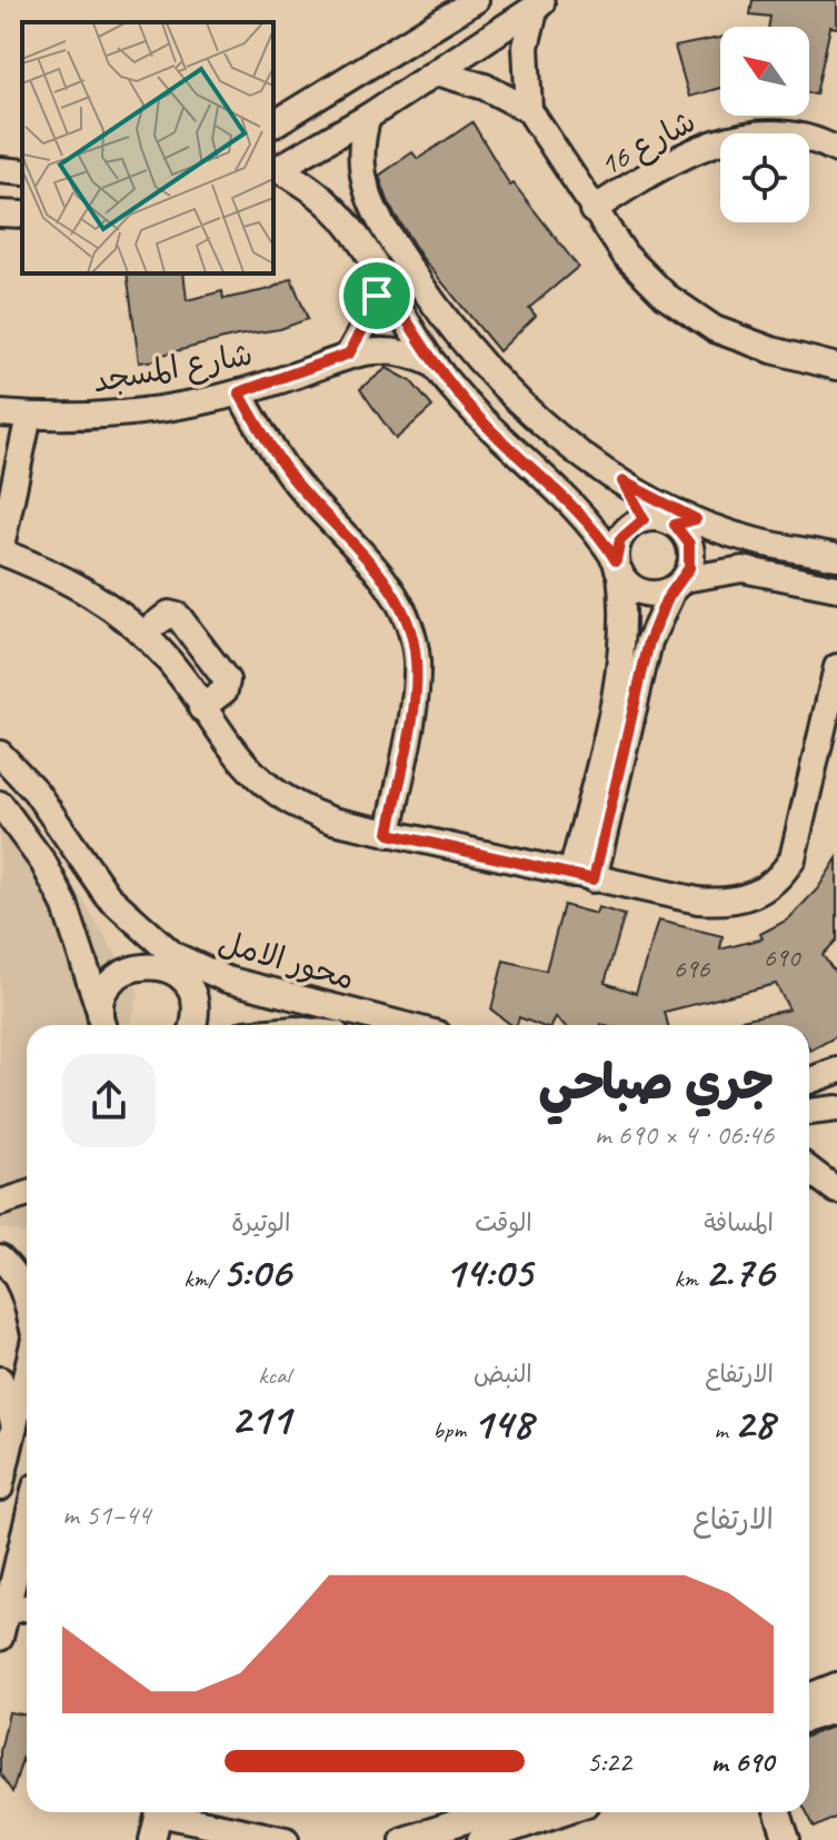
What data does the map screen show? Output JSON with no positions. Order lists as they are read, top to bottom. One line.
{"streets":{"street":["شارع 16","شارع المسجد","محور الامل"]},"house_numbers":["690","696"],"north":"top left","page":{"heading":["جري صباحي","06:46 · 4 × 690 m"],"stats":[["المسافة","2.76 km"],["الوقت","14:05"],["الوتيرة","5:06 /km"],["الارتفاع","28 m"],["النبض","148 bpm"],["kcal","211"]],"chart":["الارتفاع","44–51 m"],"list":[{"name":"690 m","note":"5:22"}]}}
